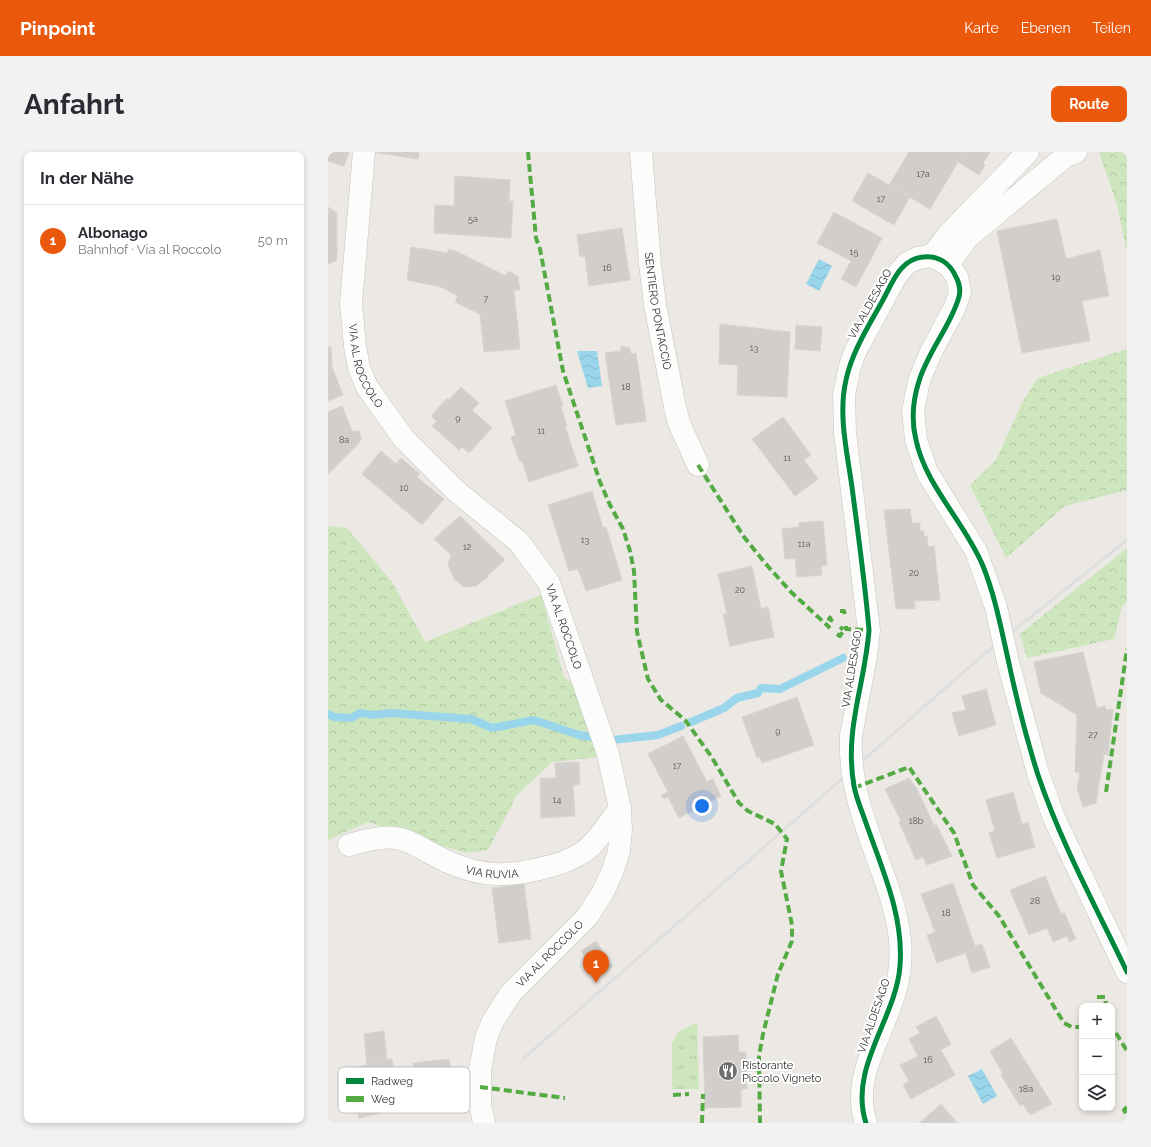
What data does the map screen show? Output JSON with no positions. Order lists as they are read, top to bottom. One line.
{"streets":{"street":["VIA ALDESAGO","SENTIERO PONTACCIO","VIA AL ROCCOLO","VIA RUVIA"]},"crossings":[["VIA AL ROCCOLO","VIA RUVIA"]],"places":{"restaurant":["Ristorante Piccolo Vigneto"]},"house_numbers":["17a","17","5a","15","16","19","7","13","18","9","11","8a","11","10","13","11a","12","20","20","9","27","17","14","18b","28","18","16","18a"],"legend":["Radweg","Weg"],"page":{"header":"Pinpoint","nav":["Karte","Ebenen","Teilen"],"buttons":"Route","title":"Anfahrt","heading":"In der Nähe","list":[{"mark":"1","name":"Albonago","note":"Bahnhof · Via al Roccolo","value":"50 m"}],"pins":"1","map_buttons":["+","−"]}}
